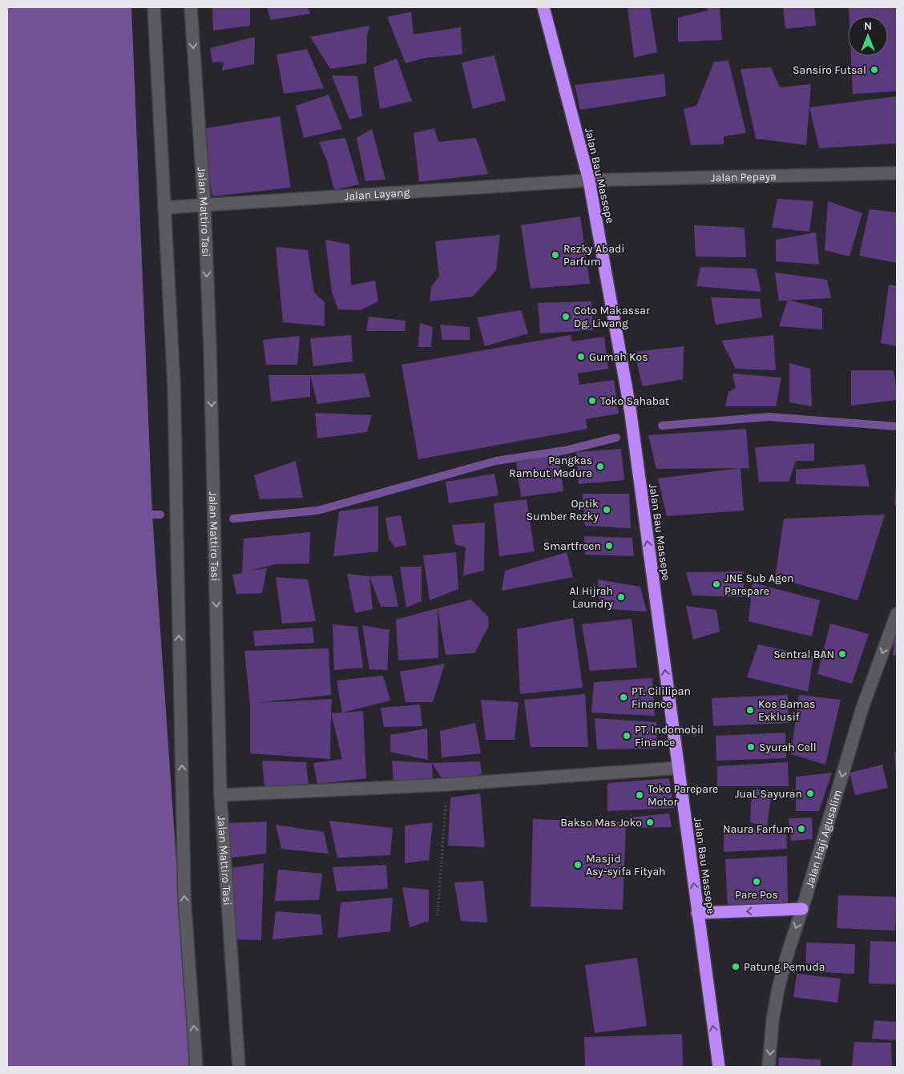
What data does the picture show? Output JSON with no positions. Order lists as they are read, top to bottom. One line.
{"streets":{"highway":["Jalan Bau Massepe"],"main road":["Jalan Pepaya","Jalan Layang","Jalan Mattiro Tasi","Jalan Haji Agusalim"]},"crossings":[["Jalan Bau Massepe","Jalan Pepaya"],["Jalan Bau Massepe","Jalan Layang"],["Jalan Pepaya","Jalan Layang"],["Jalan Layang","Jalan Mattiro Tasi"]],"one_way":["Jalan Bau Massepe","Jalan Haji Agusalim"],"places":["Sansiro Futsal","Rezky Abadi Parfum","Coto Makassar Dg. Liwang","Gumah Kos","Toko Sahabat","Pangkas Rambut Madura","Optik Sumber Rezky","Smartfreen","JNE Sub Agen Parepare","Al Hijrah Laundry","Sentral BAN","PT. Cililipan Finance","Kos Bamas Exklusif","PT. Indomobil Finance","Syurah Cell","JuaL Sayuran","Toko Parepare Motor","Bakso Mas Joko","Naura Farfum","Masjid Asy-syifa Fityah","Pare Pos","Patung Pemuda"],"north":"top"}
